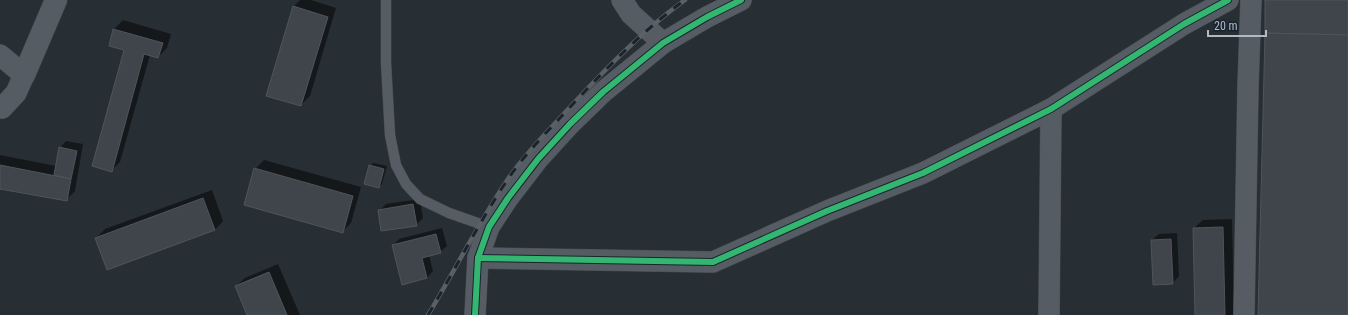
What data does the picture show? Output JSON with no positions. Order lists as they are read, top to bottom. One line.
{"scale_bar":"20 m"}
